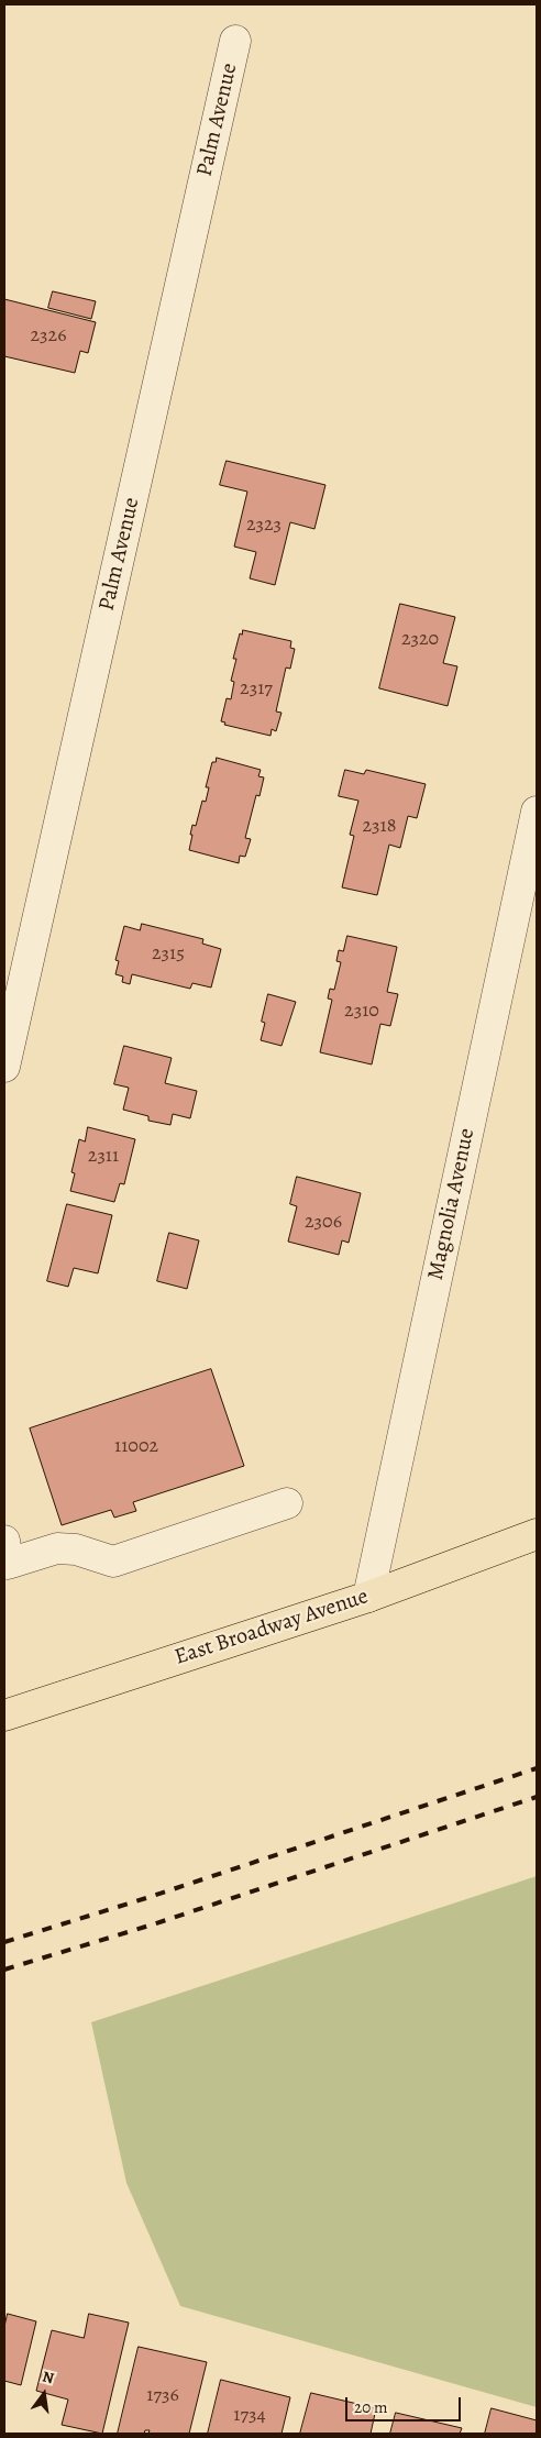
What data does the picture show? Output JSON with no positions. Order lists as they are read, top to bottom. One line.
{"streets":{"main road":["East Broadway Avenue"],"street":["Palm Avenue","Magnolia Avenue"]},"crossings":[["Magnolia Avenue","East Broadway Avenue"]],"house_numbers":["2326","2323","2320","2317","2318","2315","2310","2311","2306","11002","1736","1734"],"scale_bar":"20 m","north":"top"}
